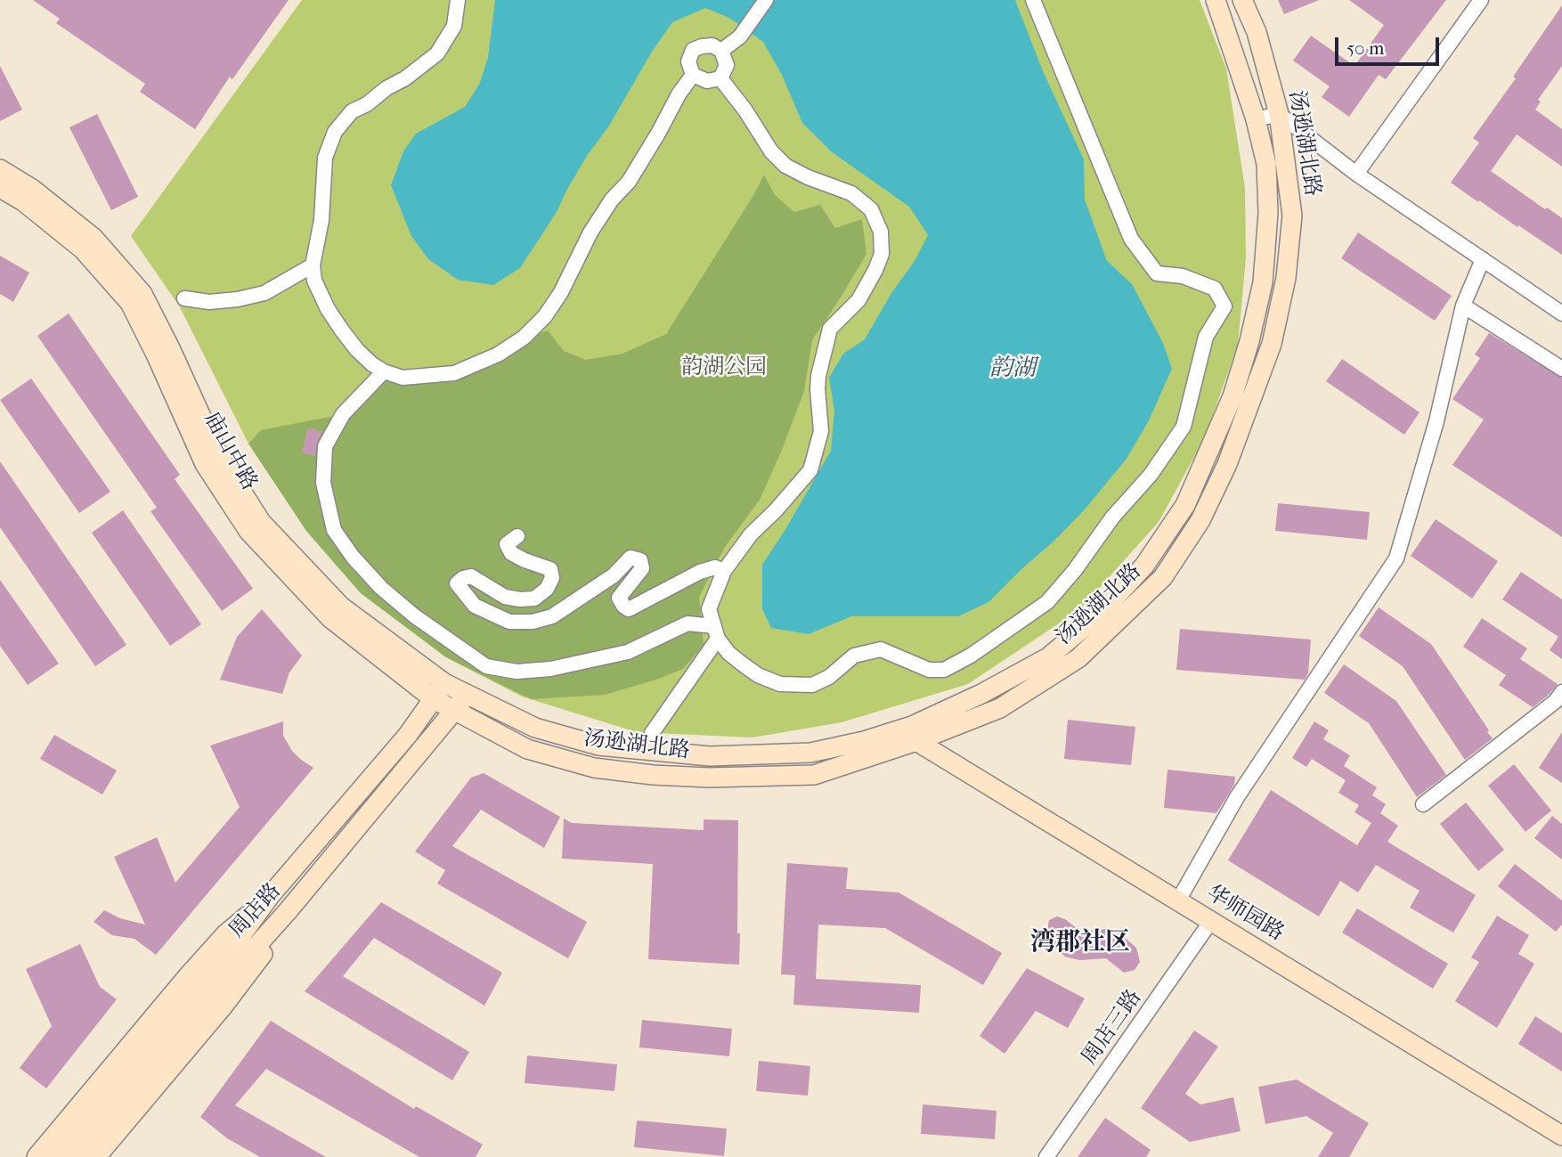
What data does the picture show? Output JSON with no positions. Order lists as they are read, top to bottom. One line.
{"streets":{"street":["汤逊湖北路","庙山中路","周店路","华师园路","周店三路"]},"crossings":[["汤逊湖北路","庙山中路"],["汤逊湖北路","周店路"],["汤逊湖北路","华师园路"],["庙山中路","周店路"],["华师园路","周店三路"]],"districts":["湾郡社区"],"water":["韵湖"],"parks":["韵湖公园"],"scale_bar":"50 m"}
